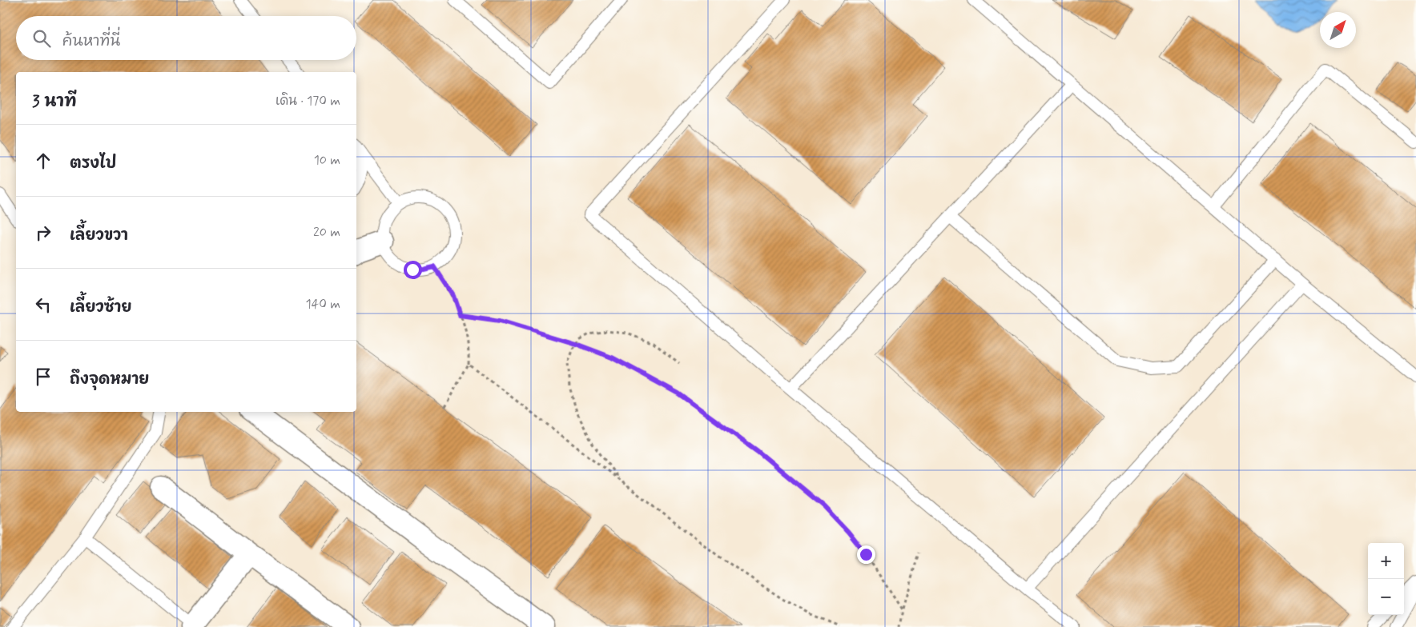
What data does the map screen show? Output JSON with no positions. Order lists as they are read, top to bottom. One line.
{"north":"top right","page":{"search":"ค้นหาที่นี่","heading":["3 นาที","เดิน · 170 m"],"list":[["ตรงไป","10 m"],["เลี้ยวขวา","20 m"],["เลี้ยวซ้าย","140 m"],"ถึงจุดหมาย"],"map_buttons":["+","−"]}}
